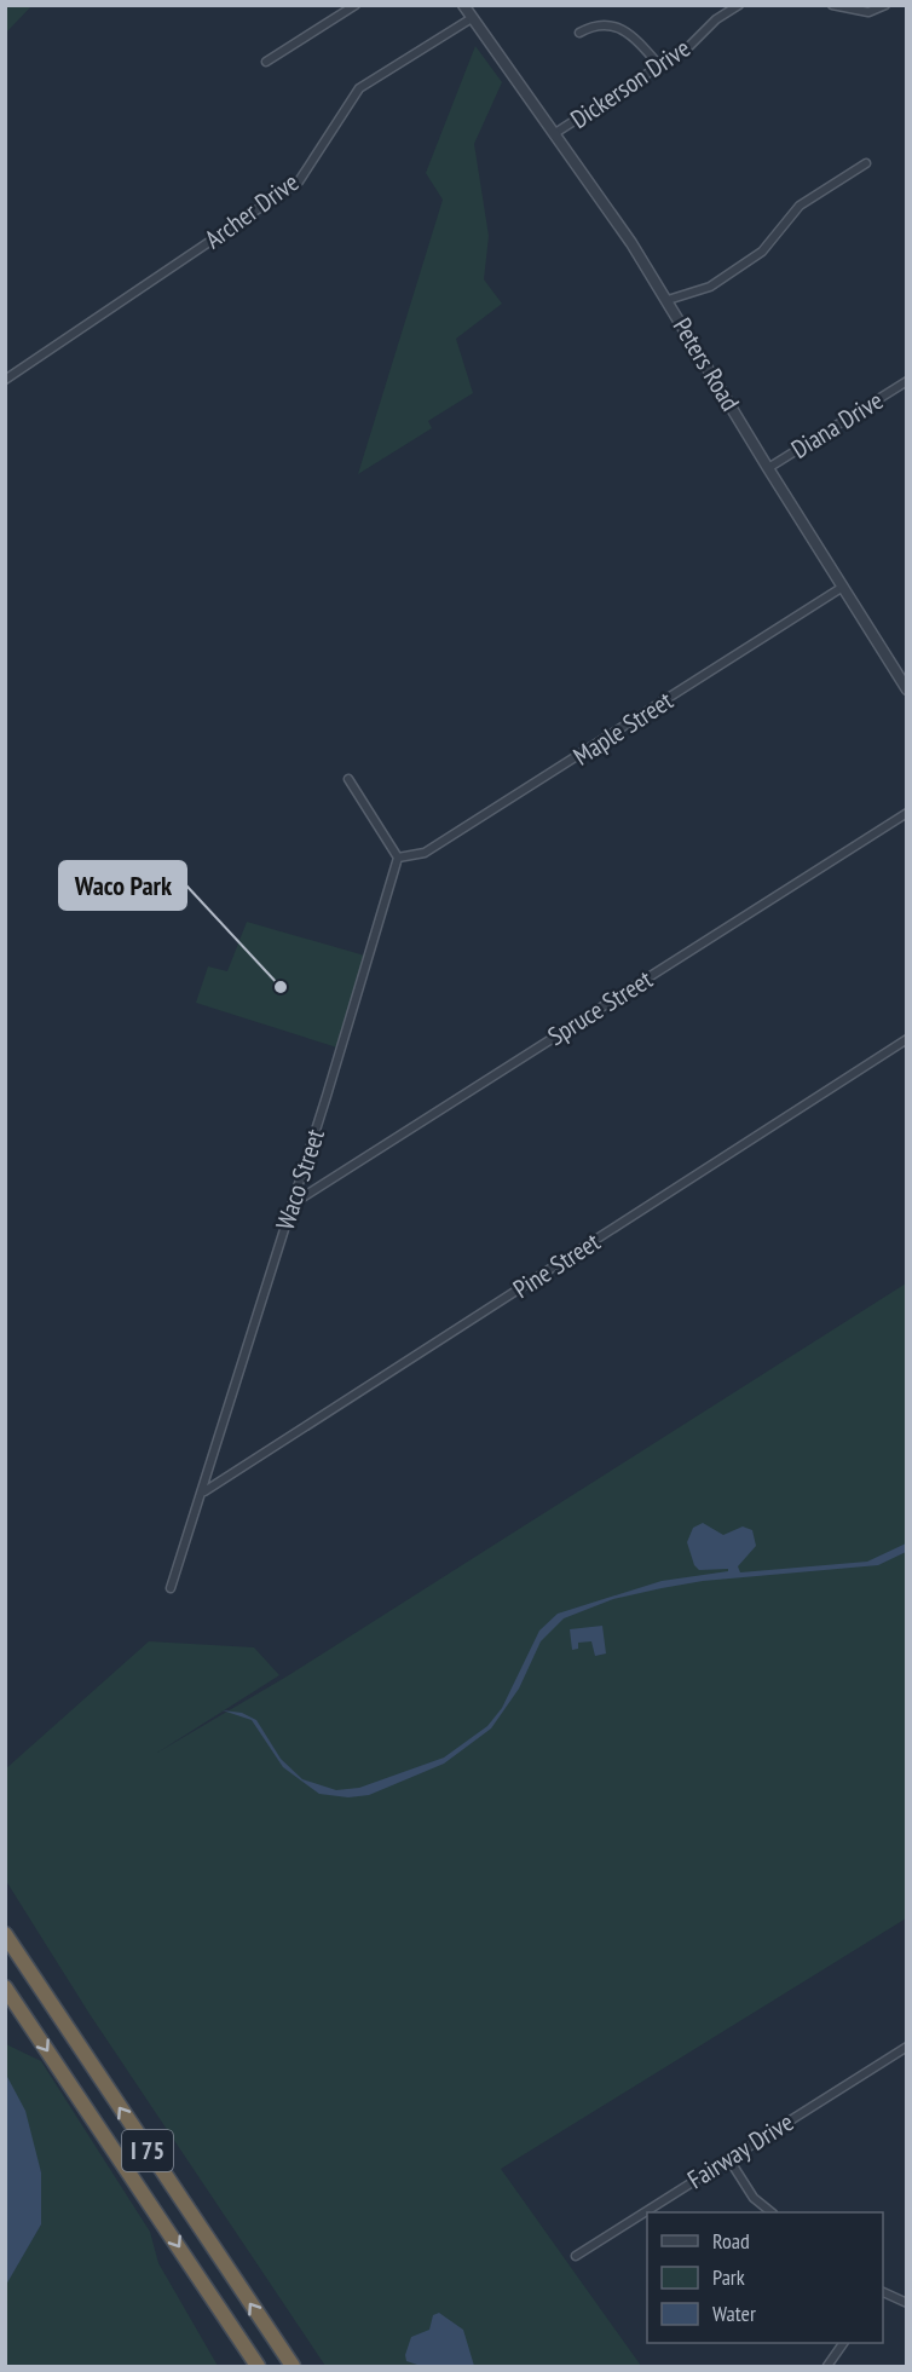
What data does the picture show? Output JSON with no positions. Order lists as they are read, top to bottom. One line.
{"streets":{"highway":["I 75"],"street":["Dickerson Drive","Archer Drive","Peters Road","Diana Drive","Maple Street","Spruce Street","Waco Street","Pine Street","Fairway Drive"]},"crossings":[["Dickerson Drive","Peters Road"],["Archer Drive","Peters Road"],["Peters Road","Diana Drive"],["Peters Road","Maple Street"],["Maple Street","Waco Street"],["Spruce Street","Waco Street"],["Waco Street","Pine Street"]],"places":["Waco Park"],"legend":["Road","Park","Water"]}
